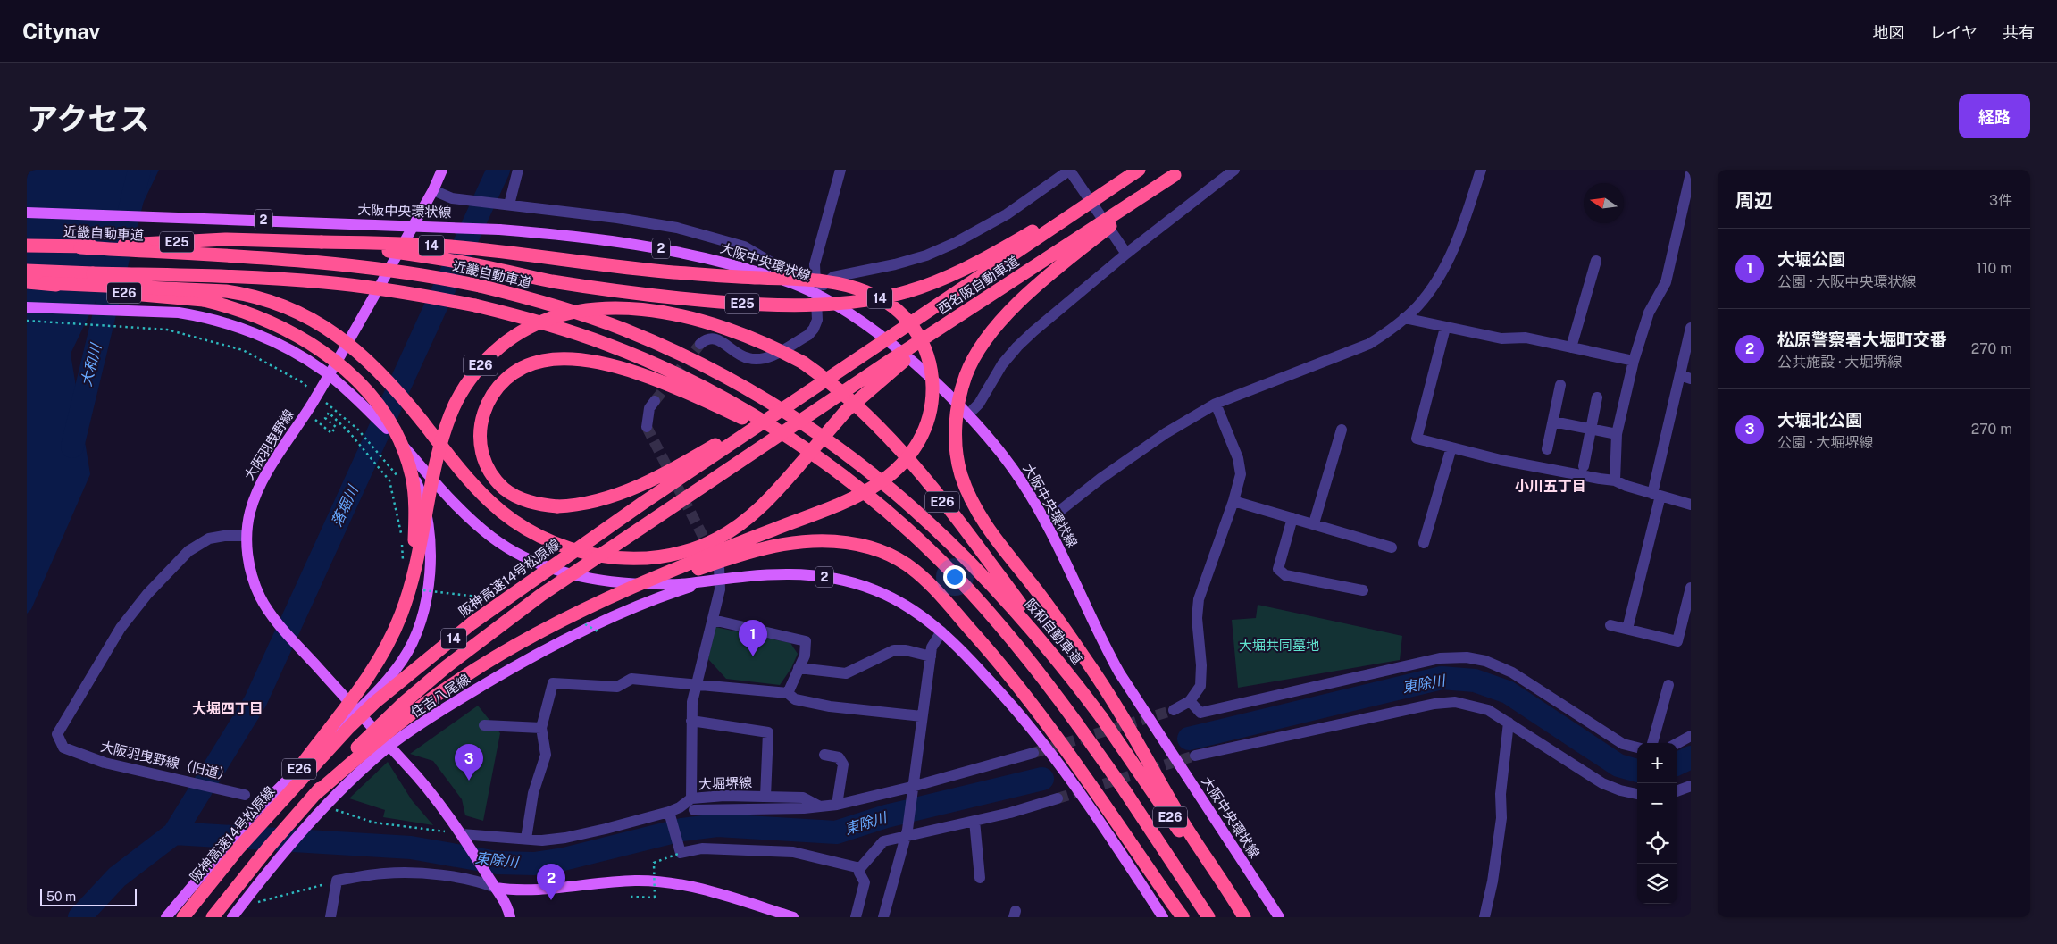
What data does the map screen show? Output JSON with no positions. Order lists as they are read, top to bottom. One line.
{"streets":{"highway":["近畿自動車道","E25","14","西名阪自動車道","E26","阪神高速14号松原線","阪和自動車道"],"main road":["大阪中央環状線","2","大阪羽曳野線","住吉八尾線"],"street":["大阪羽曳野線（旧道）","大堀堺線"]},"crossings":[["2","住吉八尾線"],["近畿自動車道","E25"],["近畿自動車道","14"],["近畿自動車道","西名阪自動車道"],["近畿自動車道","阪和自動車道"],["E25","14"],["14","西名阪自動車道"],["14","阪和自動車道"],["西名阪自動車道","E26"],["西名阪自動車道","阪神高速14号松原線"],["西名阪自動車道","阪和自動車道"],["E26","阪神高速14号松原線"],["E26","阪和自動車道"],["大阪羽曳野線","住吉八尾線"],["大阪羽曳野線","大阪羽曳野線（旧道）"]],"districts":["小川五丁目","大堀四丁目"],"water":["大和川","落堀川","東除川"],"parks":["大堀共同墓地"],"scale_bar":"50 m","north":"left","page":{"header":"Citynav","nav":["地図","レイヤ","共有"],"title":"アクセス","buttons":"経路","heading":["周辺","3件"],"list":[{"mark":"1","name":"大堀公園","note":"公園 · 大阪中央環状線","value":"110 m"},{"mark":"2","name":"松原警察署大堀町交番","note":"公共施設 · 大堀堺線","value":"270 m"},{"mark":"3","name":"大堀北公園","note":"公園 · 大堀堺線","value":"270 m"}],"pins":["1","3","2"],"map_buttons":["+","−"],"scale":"50 m"}}
